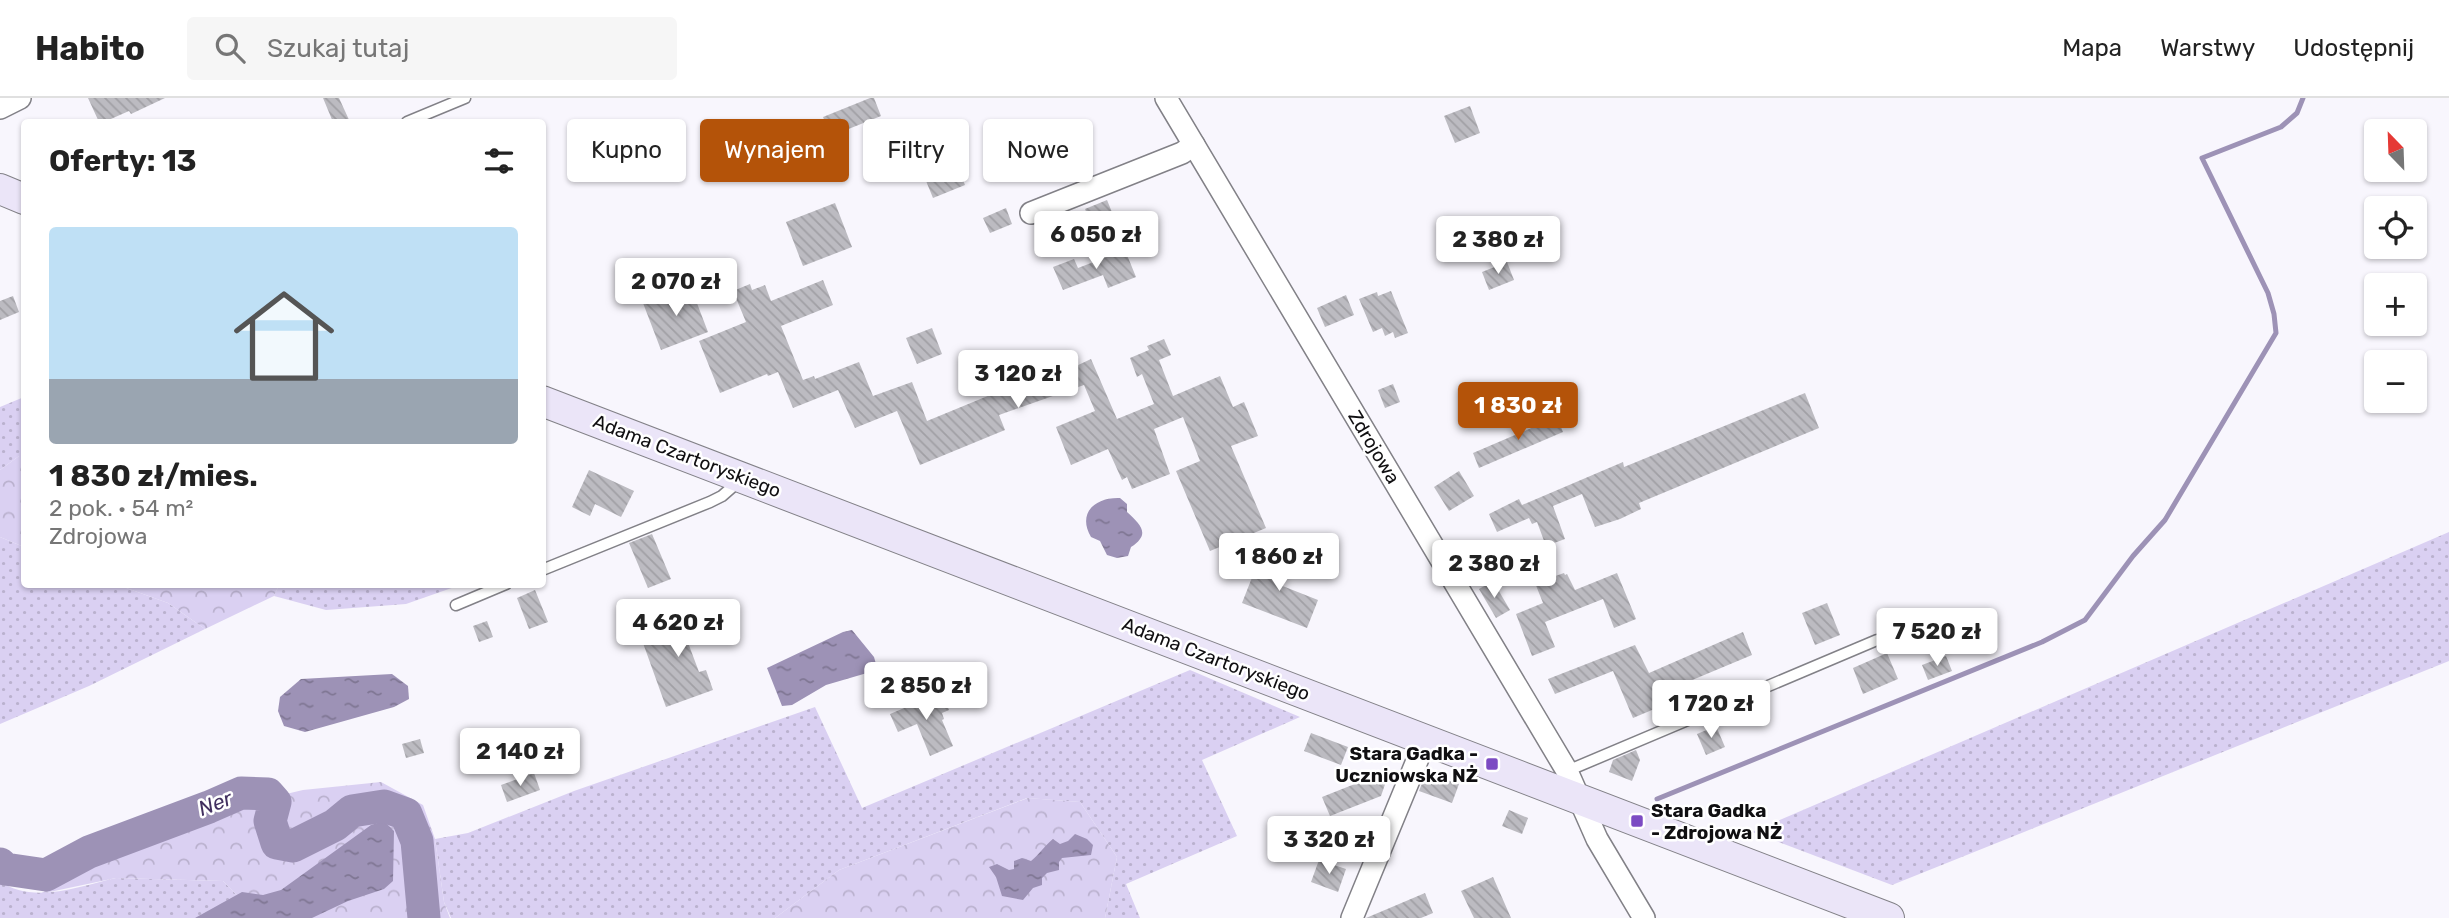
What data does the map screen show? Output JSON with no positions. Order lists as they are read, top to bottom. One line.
{"streets":{"street":["Zdrojowa","Adama Czartoryskiego"]},"crossings":[["Zdrojowa","Adama Czartoryskiego"]],"water":["Ner"],"places":{"transit":["Stara Gadka - Uczniowska NŻ","Stara Gadka - Zdrojowa NŻ"]},"north":"top left","page":{"header":"Habito","search":"Szukaj tutaj","nav":["Mapa","Warstwy","Udostępnij"],"map_buttons":["+","−"],"chip":["Kupno","Wynajem","Filtry","Nowe"],"heading":"Oferty: 13","list":[{"name":"1 830 zł/mies.","note":"2 pok. · 54 m² · Zdrojowa"}],"price":["6 050 zł","2 380 zł","2 070 zł","3 120 zł","1 830 zł","1 860 zł","2 380 zł","4 620 zł","7 520 zł","2 850 zł","1 720 zł","2 140 zł","3 320 zł"]}}
